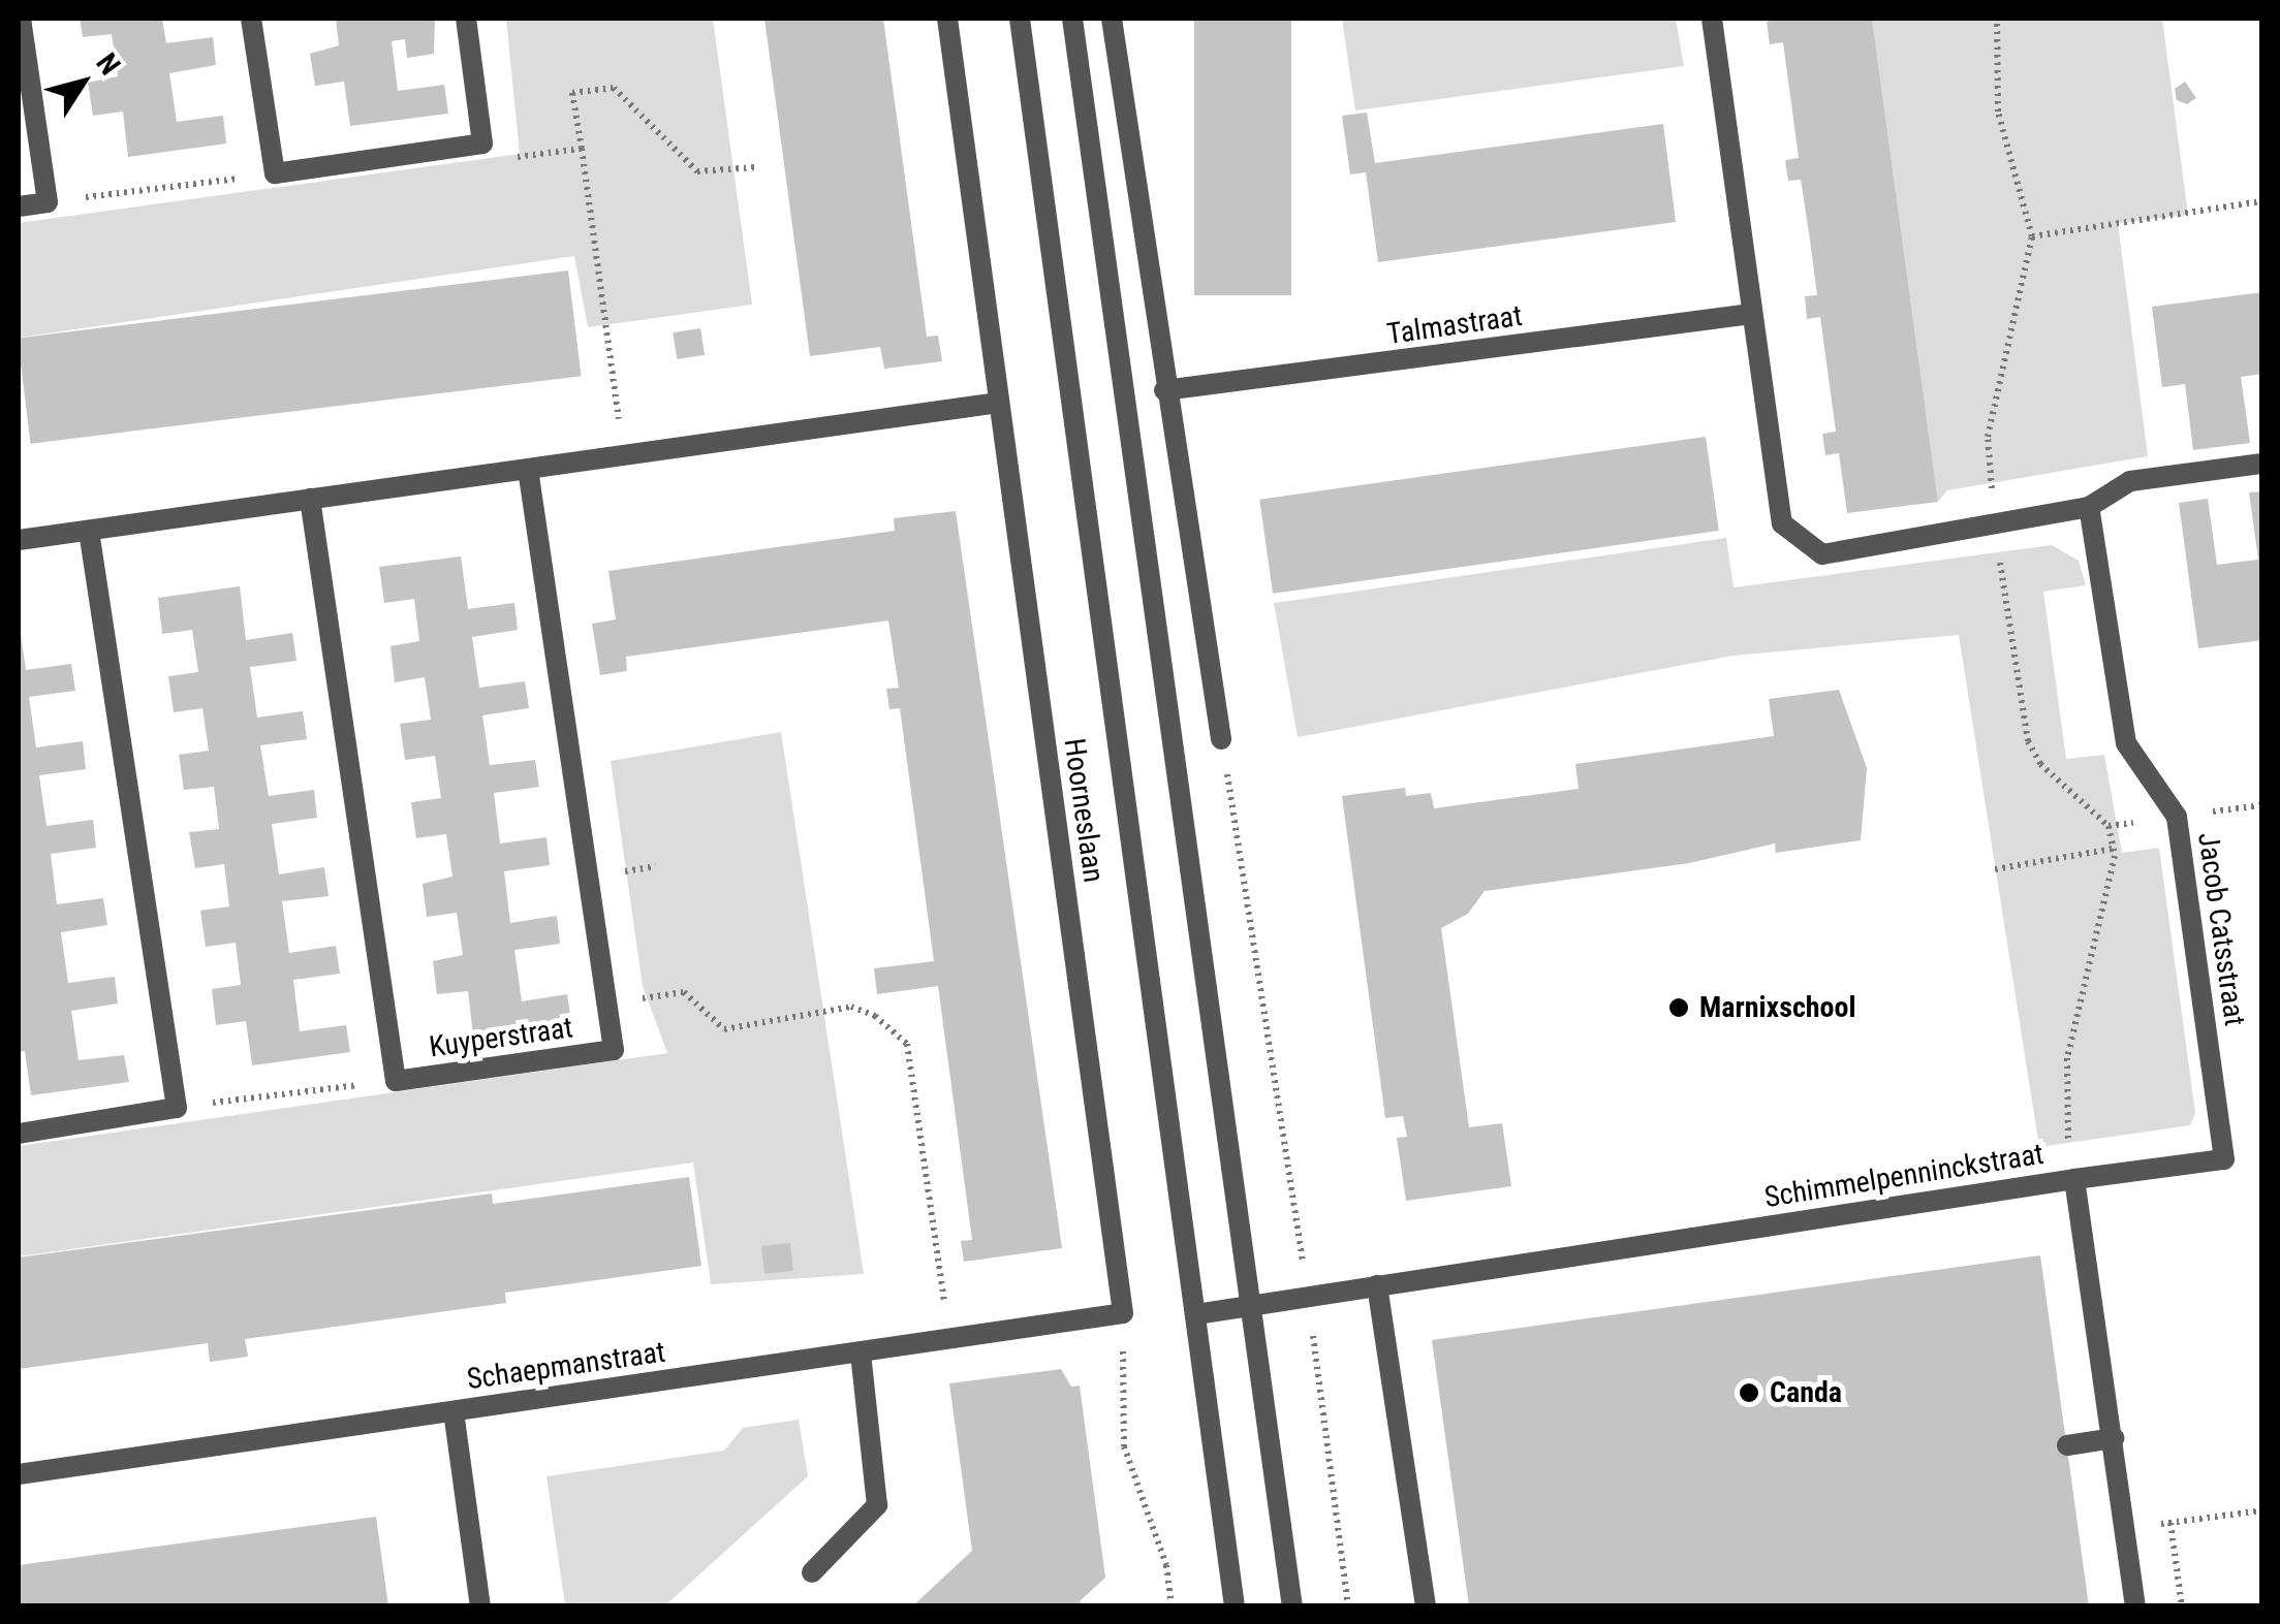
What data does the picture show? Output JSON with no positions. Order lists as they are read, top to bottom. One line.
{"streets":{"street":["Talmastraat","Hoorneslaan","Jacob Catsstraat","Kuyperstraat","Schimmelpenninckstraat","Schaepmanstraat"]},"crossings":[["Hoorneslaan","Schimmelpenninckstraat"],["Hoorneslaan","Schaepmanstraat"],["Jacob Catsstraat","Schimmelpenninckstraat"]],"places":["Marnixschool","Canda"],"north":"top right"}
